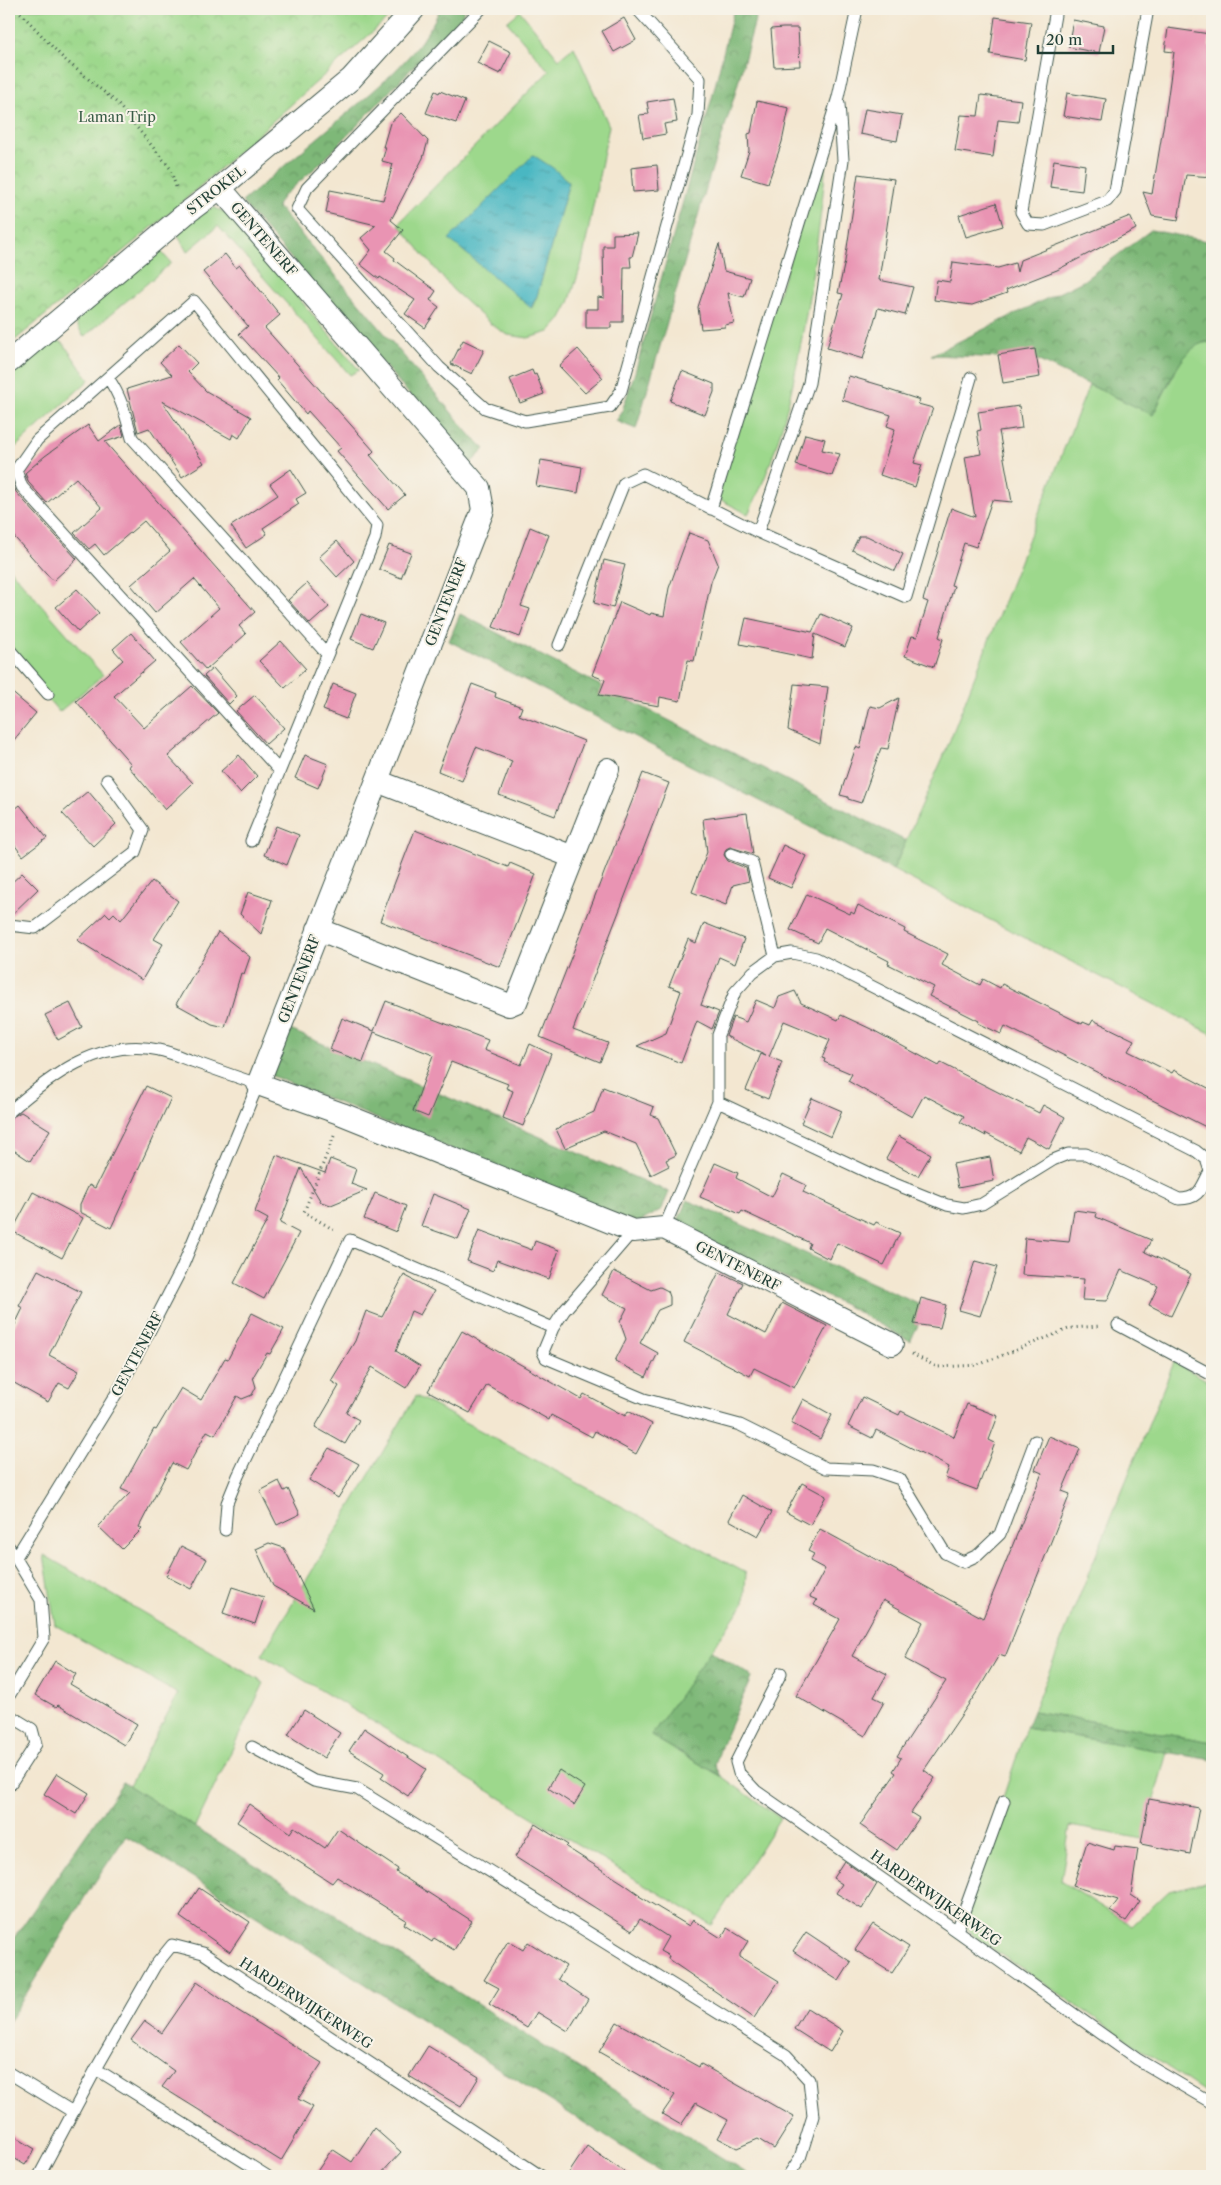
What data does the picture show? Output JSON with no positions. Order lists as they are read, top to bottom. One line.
{"streets":{"street":["STROKEL","GENTENERF"],"lane":["HARDERWIJKERWEG"]},"crossings":[["STROKEL","GENTENERF"]],"parks":["Laman Trip"],"scale_bar":"20 m"}
